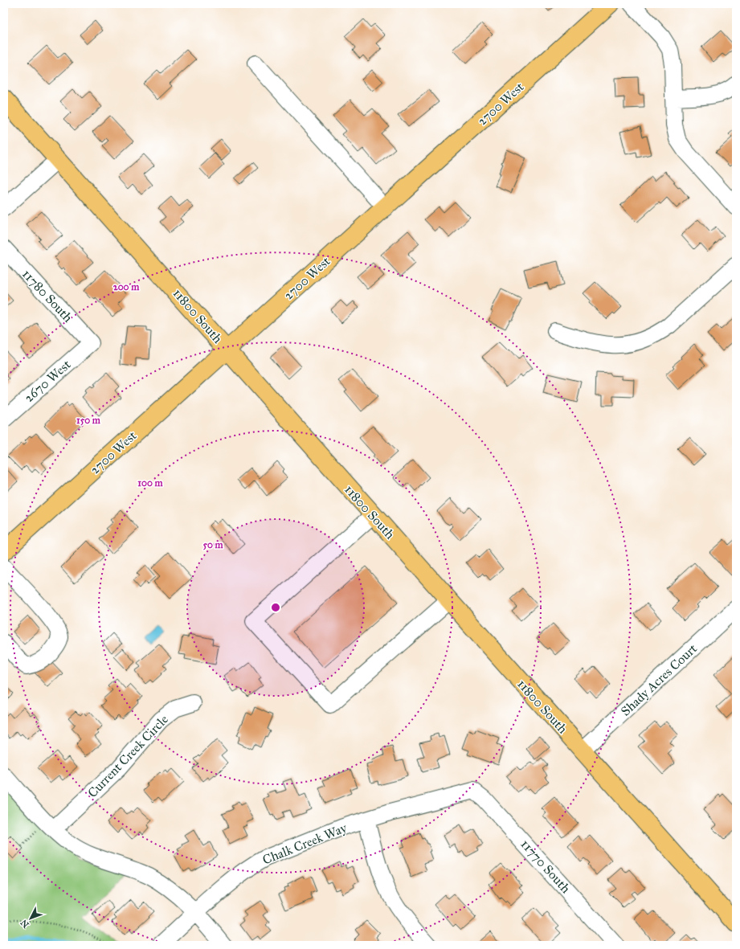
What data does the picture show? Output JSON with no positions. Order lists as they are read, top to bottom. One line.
{"streets":{"main road":["2700 West","11800 South"],"street":["11780 South","2670 West","Shady Acres Court","Current Creek Circle","Chalk Creek Way","11770 South"]},"crossings":[["2700 West","11800 South"],["11780 South","2670 West"],["11800 South","Shady Acres Court"],["Chalk Creek Way","11770 South"]],"north":"bottom left","rings":["200 m","150 m","100 m","50 m"]}
